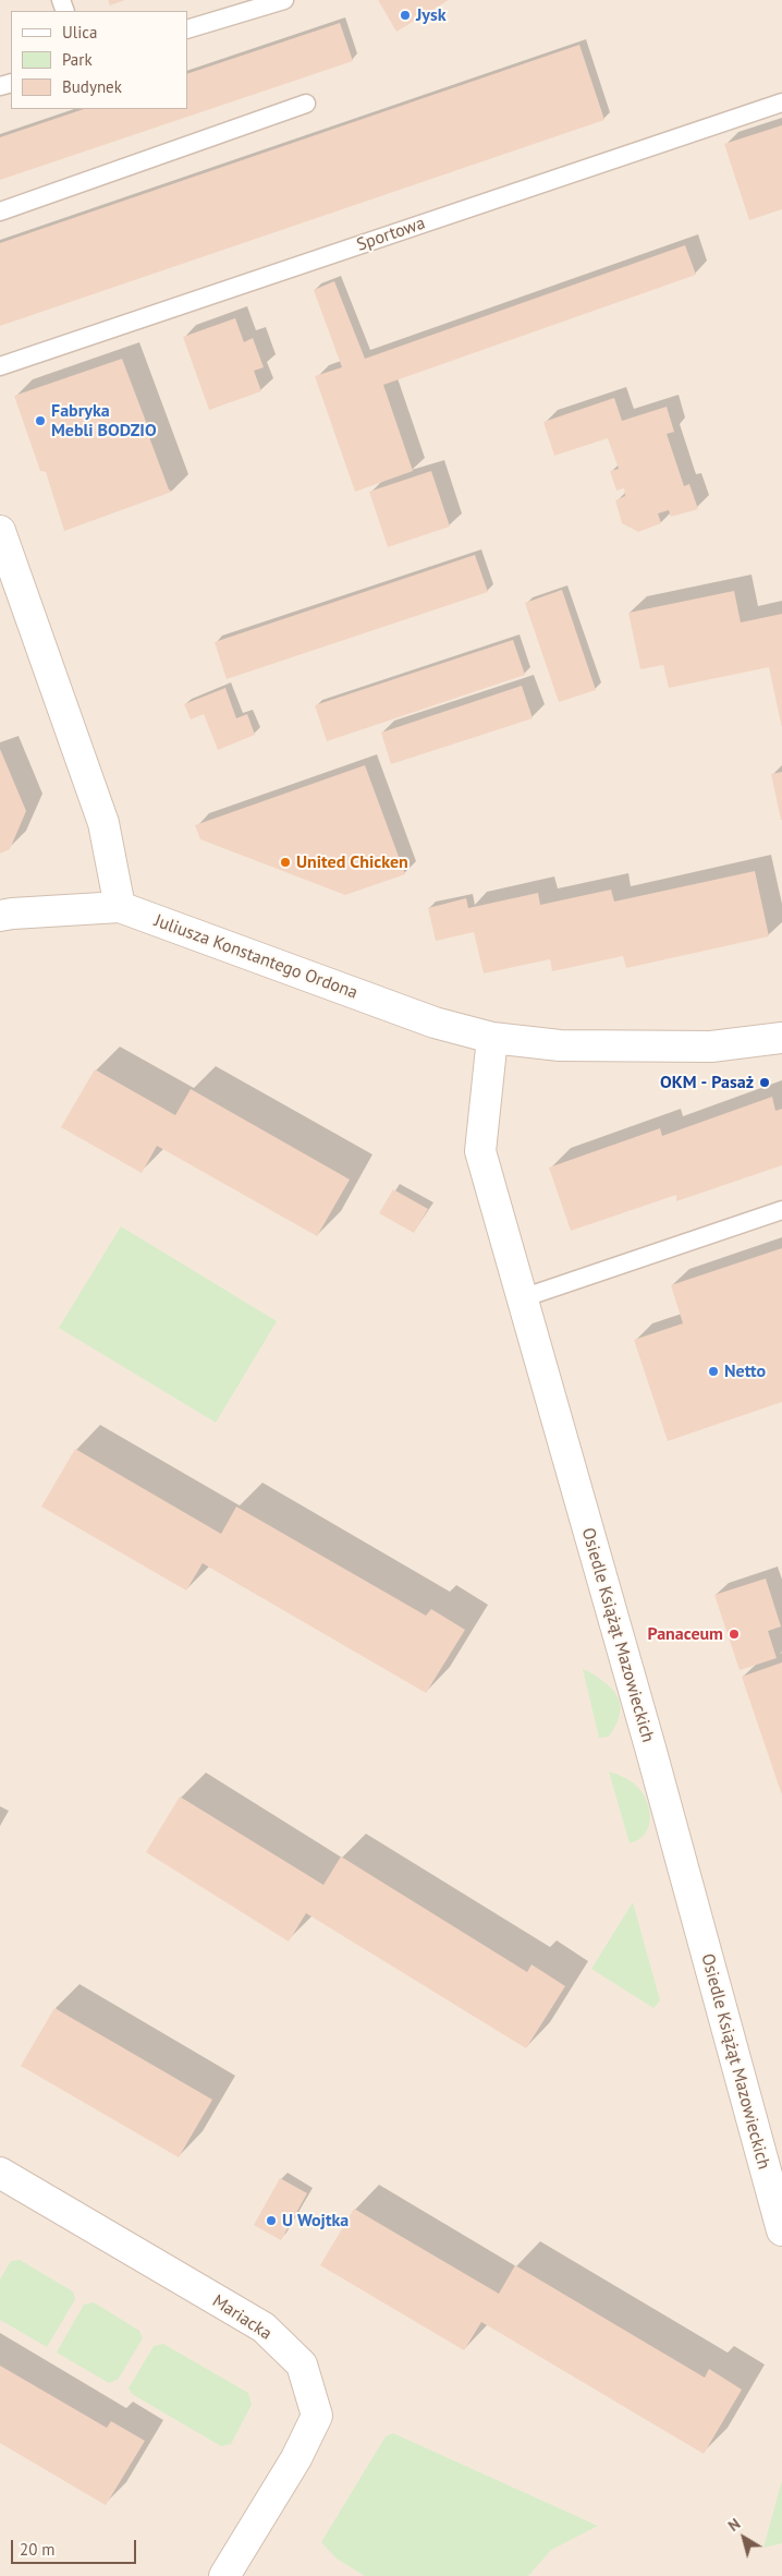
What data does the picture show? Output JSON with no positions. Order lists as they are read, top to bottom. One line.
{"streets":{"street":["Juliusza Konstantego Ordona","Osiedle Książąt Mazowieckich","Mariacka"],"lane":["Sportowa"]},"crossings":[["Juliusza Konstantego Ordona","Osiedle Książąt Mazowieckich"]],"places":["Jysk","Fabryka Mebli BODZIO","United Chicken","OKM - Pasaż","Netto","Panaceum","U Wojtka"],"legend":["Ulica","Park","Budynek"],"scale_bar":"20 m","north":"top left"}
